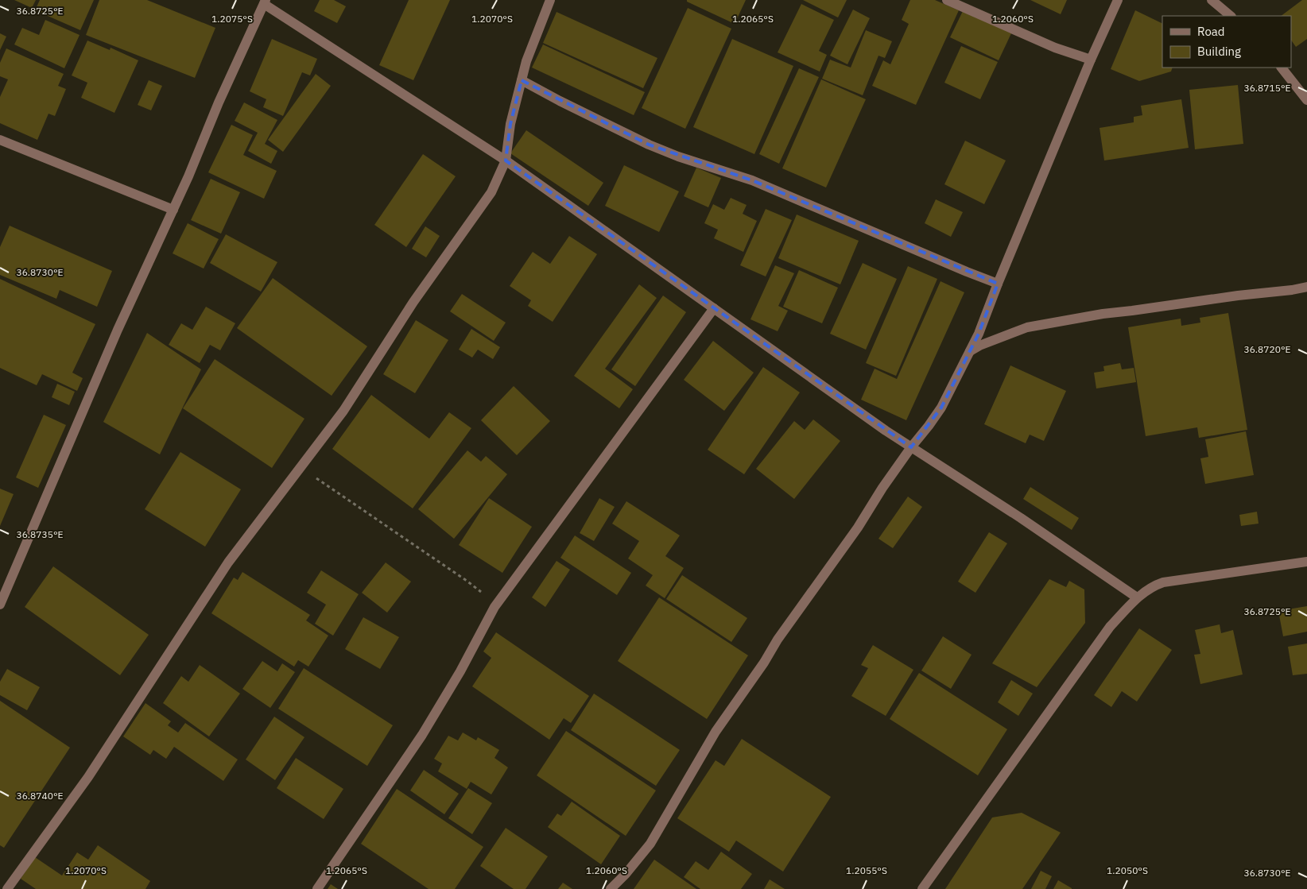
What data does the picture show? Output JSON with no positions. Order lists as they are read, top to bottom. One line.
{"legend":["Road","Building"],"coordinates":["36.8725°E","1.2075°S","1.2070°S","1.2065°S","1.2060°S","36.8715°E","36.8730°E","36.8720°E","36.8735°E","36.8740°E","1.2055°S","1.2050°S"]}
